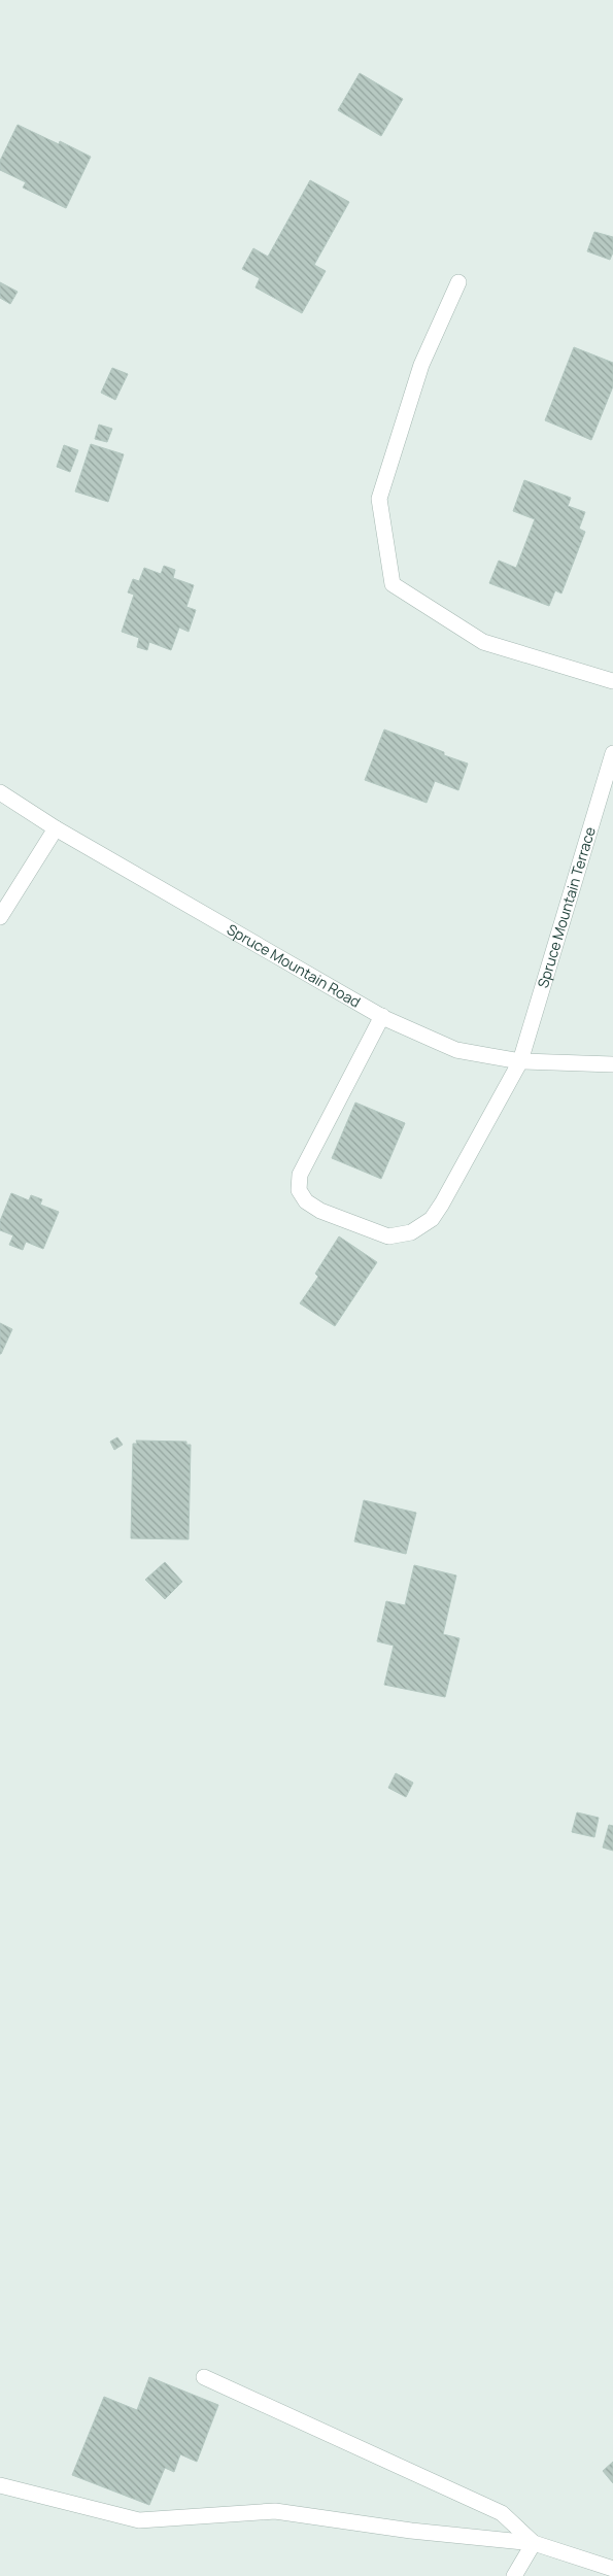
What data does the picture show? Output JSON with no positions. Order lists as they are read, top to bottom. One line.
{"streets":{"street":["Spruce Mountain Terrace","Spruce Mountain Road"]},"crossings":[["Spruce Mountain Terrace","Spruce Mountain Road"]]}
